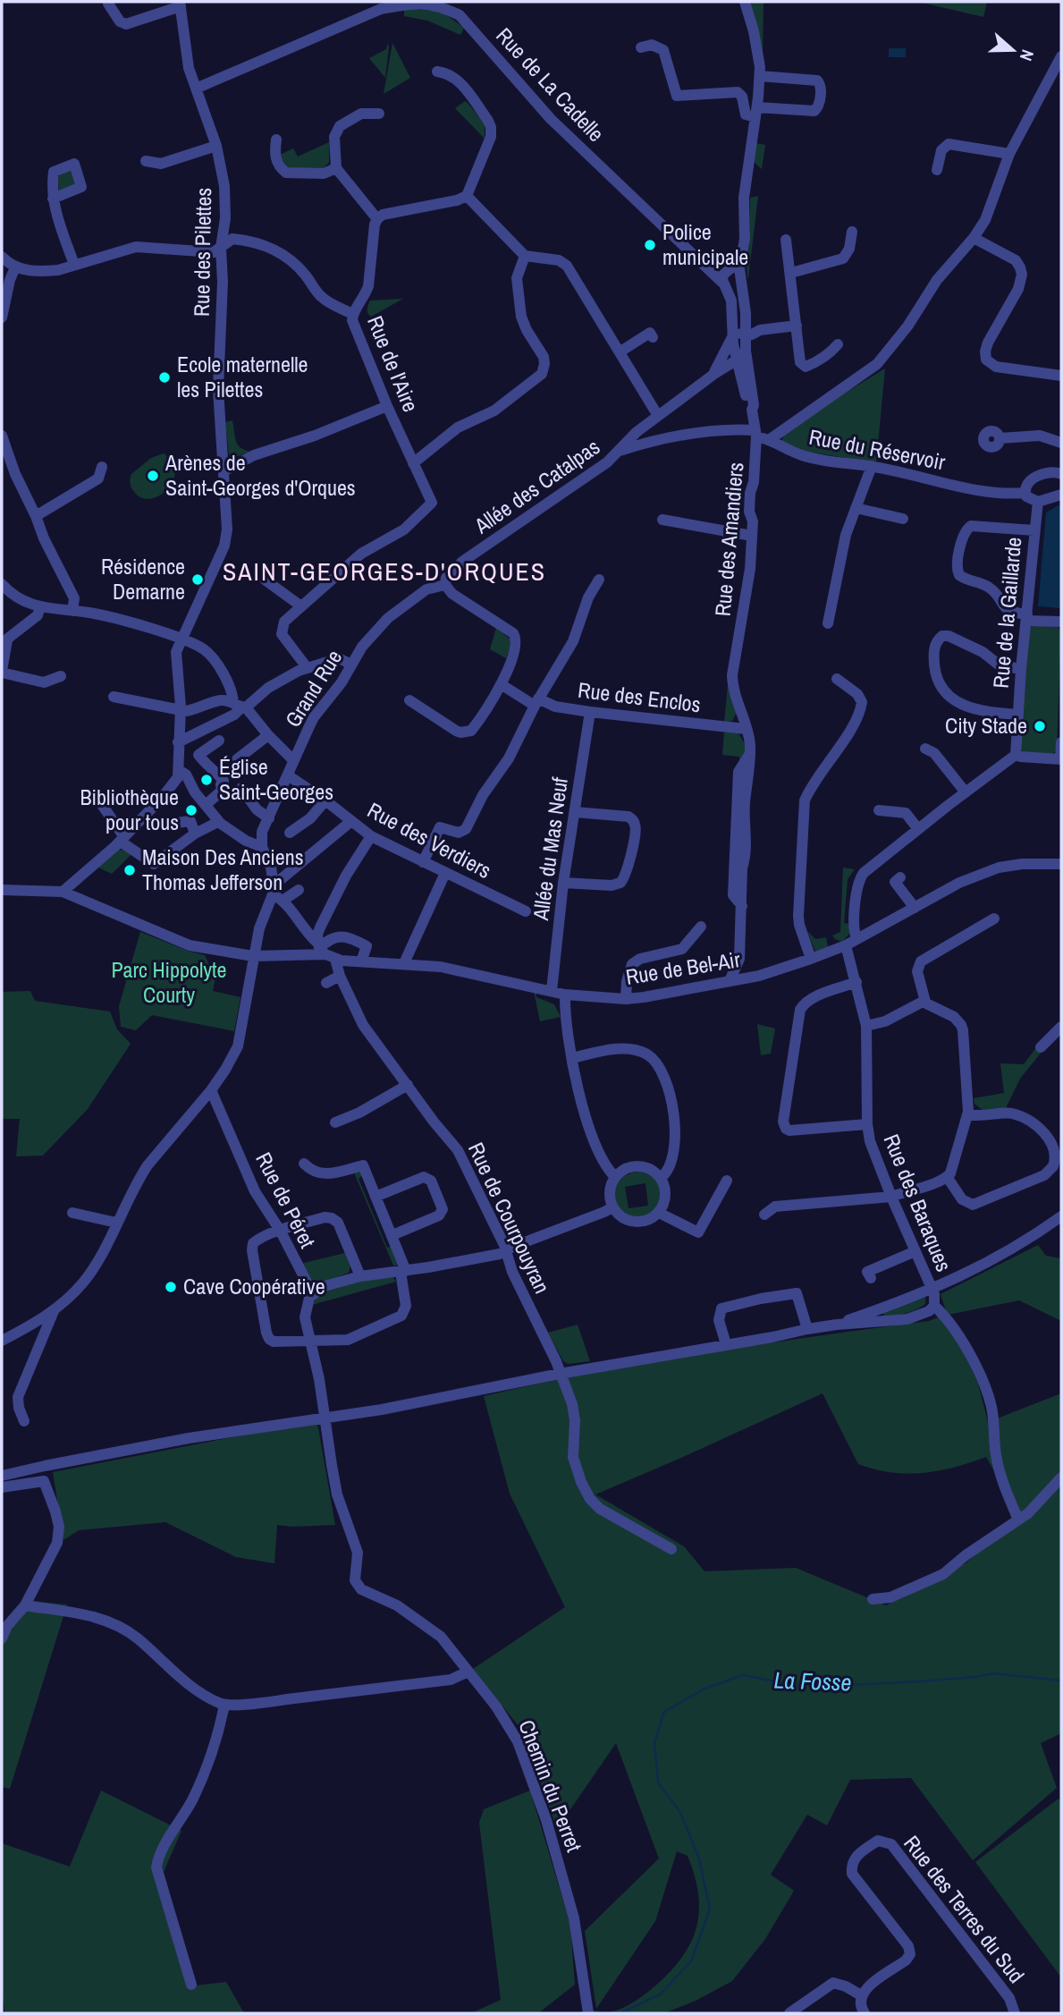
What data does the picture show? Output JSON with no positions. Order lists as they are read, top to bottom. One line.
{"streets":{"street":["Rue de La Cadelle","Rue des Pilettes","Rue de l'Aire","Rue du Réservoir","Allée des Catalpas","Rue des Amandiers","Rue de la Gaillarde","Grand Rue","Rue des Enclos","Rue des Verdiers","Allée du Mas Neuf","Rue de Bel-Air","Rue de Péret","Rue des Baraques","Rue de Courpouyran","Chemin du Perret","Rue des Terres du Sud"]},"crossings":[["Rue de La Cadelle","Rue des Pilettes"],["Rue du Réservoir","Allée des Catalpas"],["Rue du Réservoir","Rue des Amandiers"],["Allée des Catalpas","Grand Rue"],["Rue des Amandiers","Rue des Enclos"],["Rue des Amandiers","Rue de Bel-Air"],["Grand Rue","Rue des Verdiers"],["Rue des Enclos","Allée du Mas Neuf"],["Allée du Mas Neuf","Rue de Bel-Air"],["Rue de Bel-Air","Rue des Baraques"],["Rue de Bel-Air","Rue de Courpouyran"]],"districts":["SAINT-GEORGES-D'ORQUES"],"water":["La Fosse"],"parks":["Parc Hippolyte Courty"],"places":["Police municipale","Ecole maternelle les Pilettes","Arènes de Saint-Georges d'Orques","Résidence Demarne","City Stade","Église Saint-Georges","Bibliothèque pour tous","Maison Des Anciens Thomas Jefferson","Cave Coopérative"],"north":"right"}
